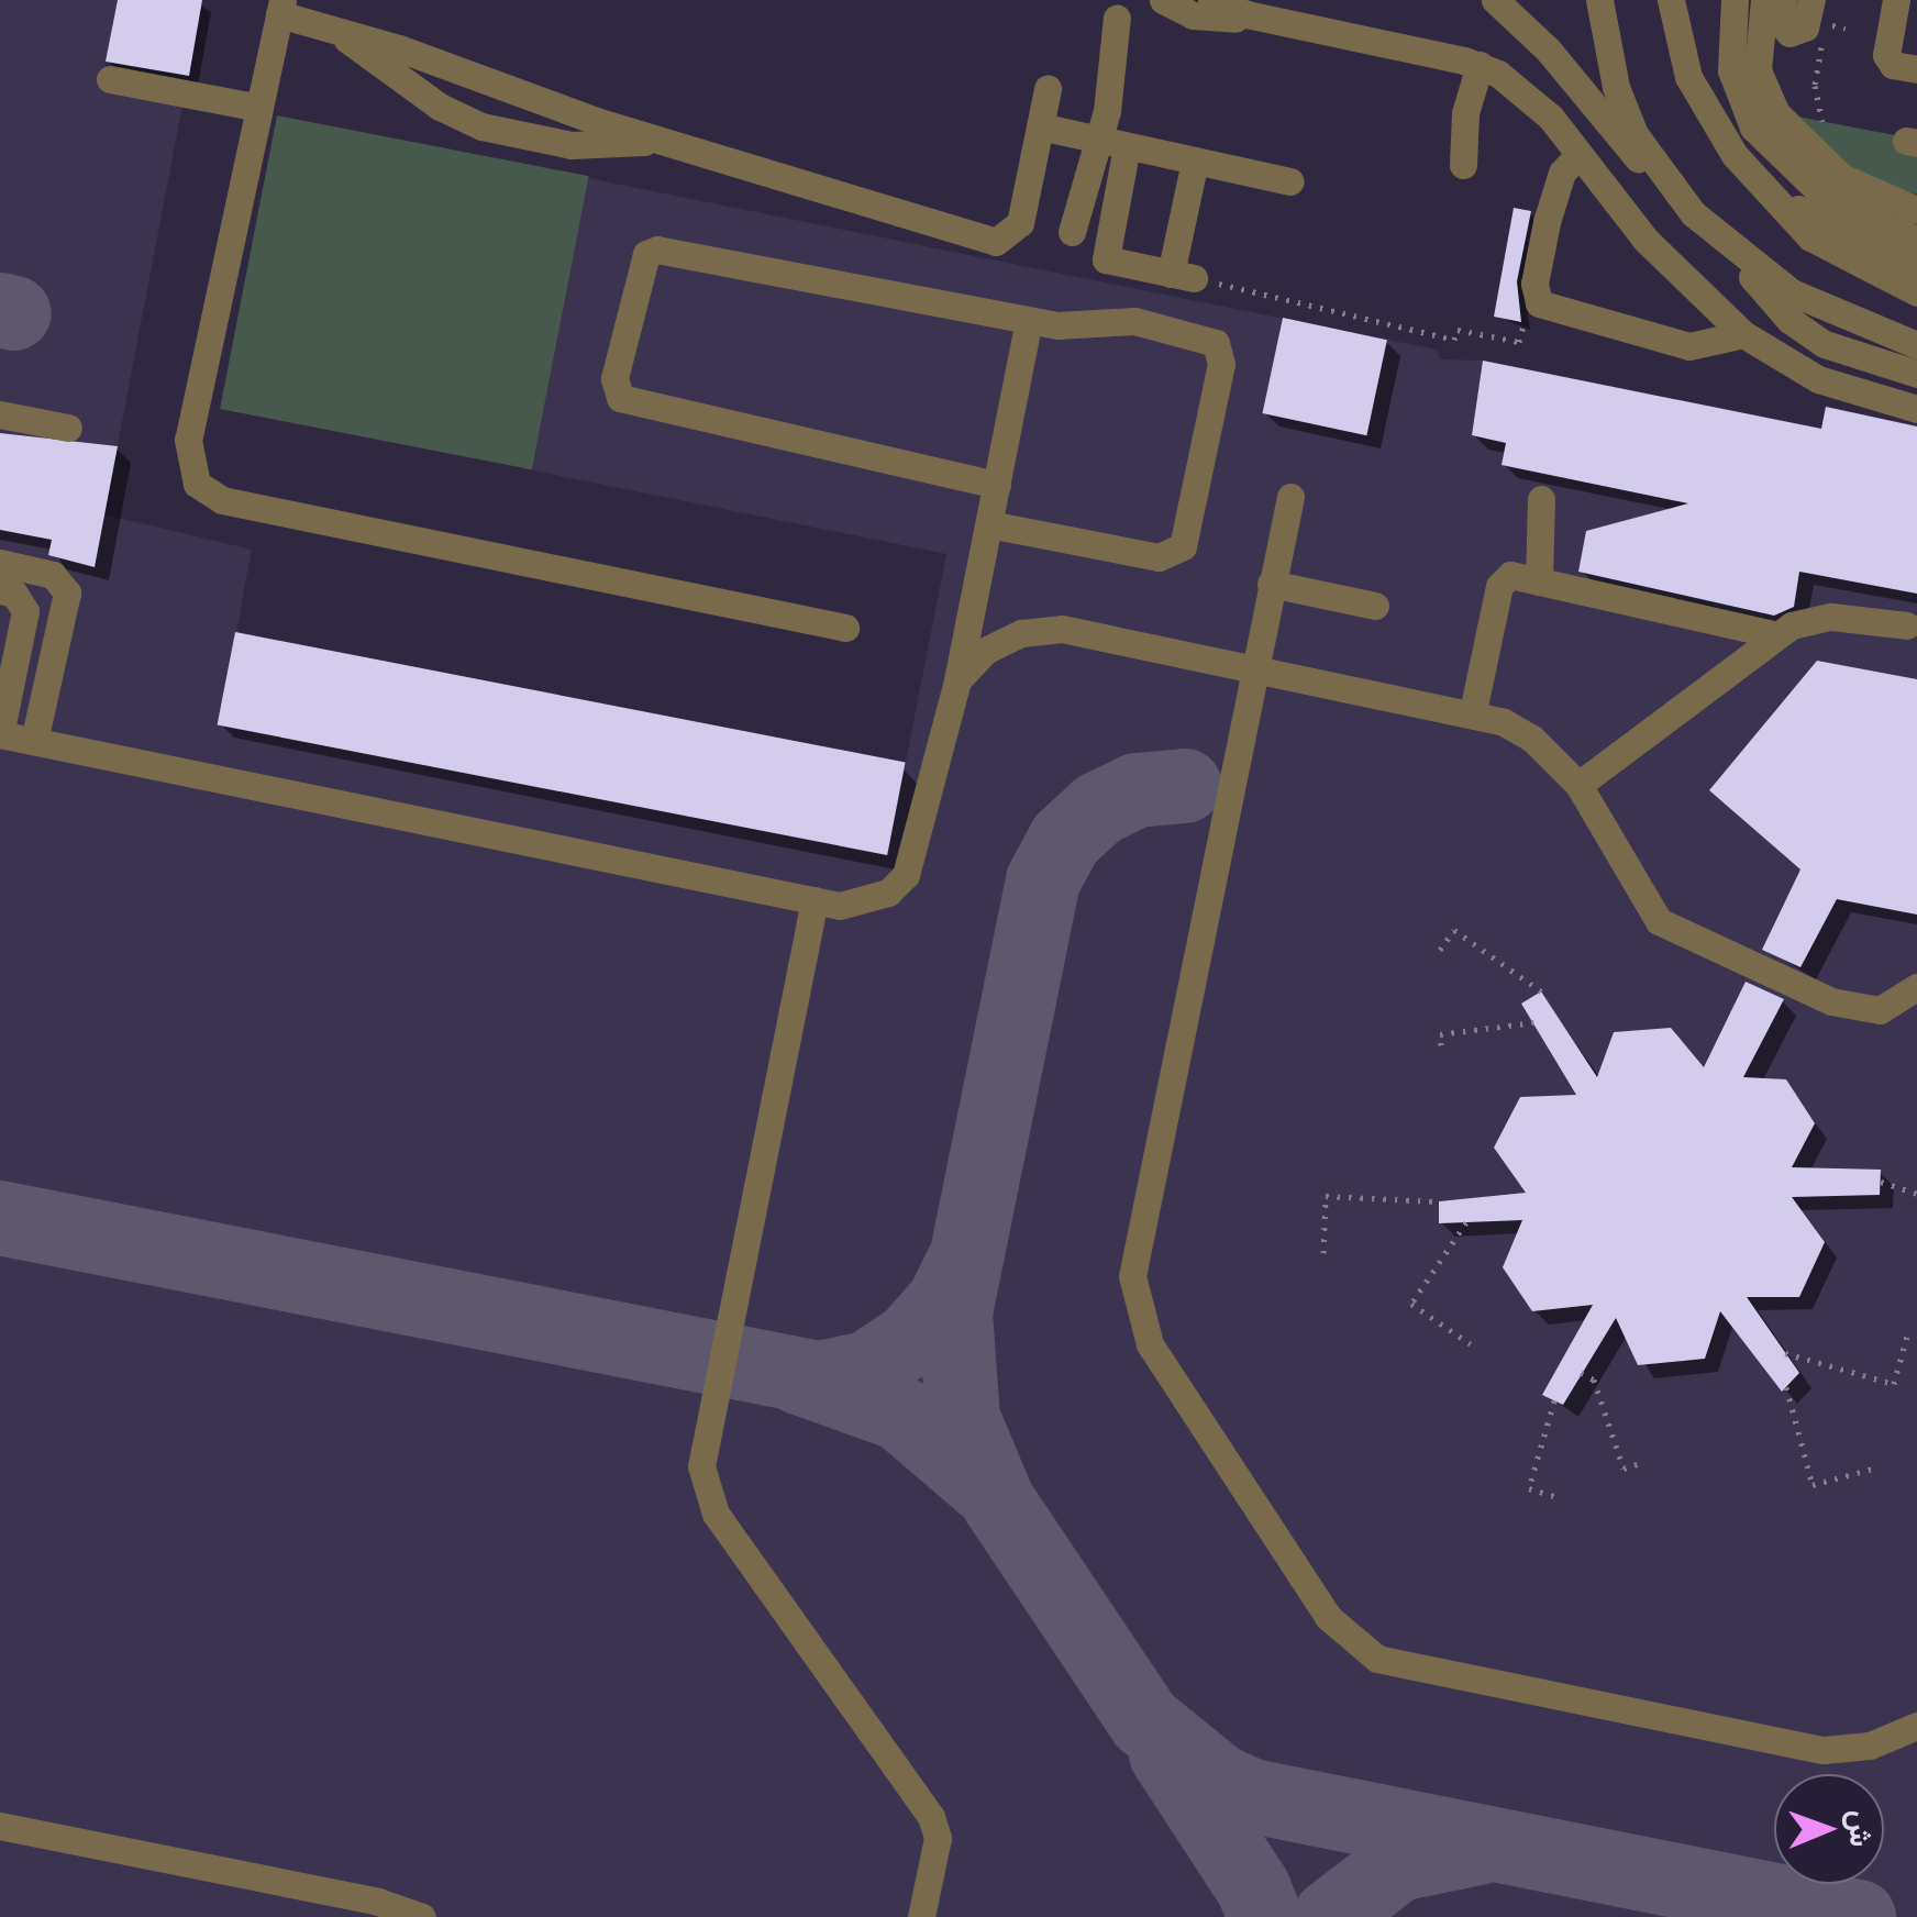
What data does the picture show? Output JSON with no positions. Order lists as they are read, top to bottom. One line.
{"north":"right"}
